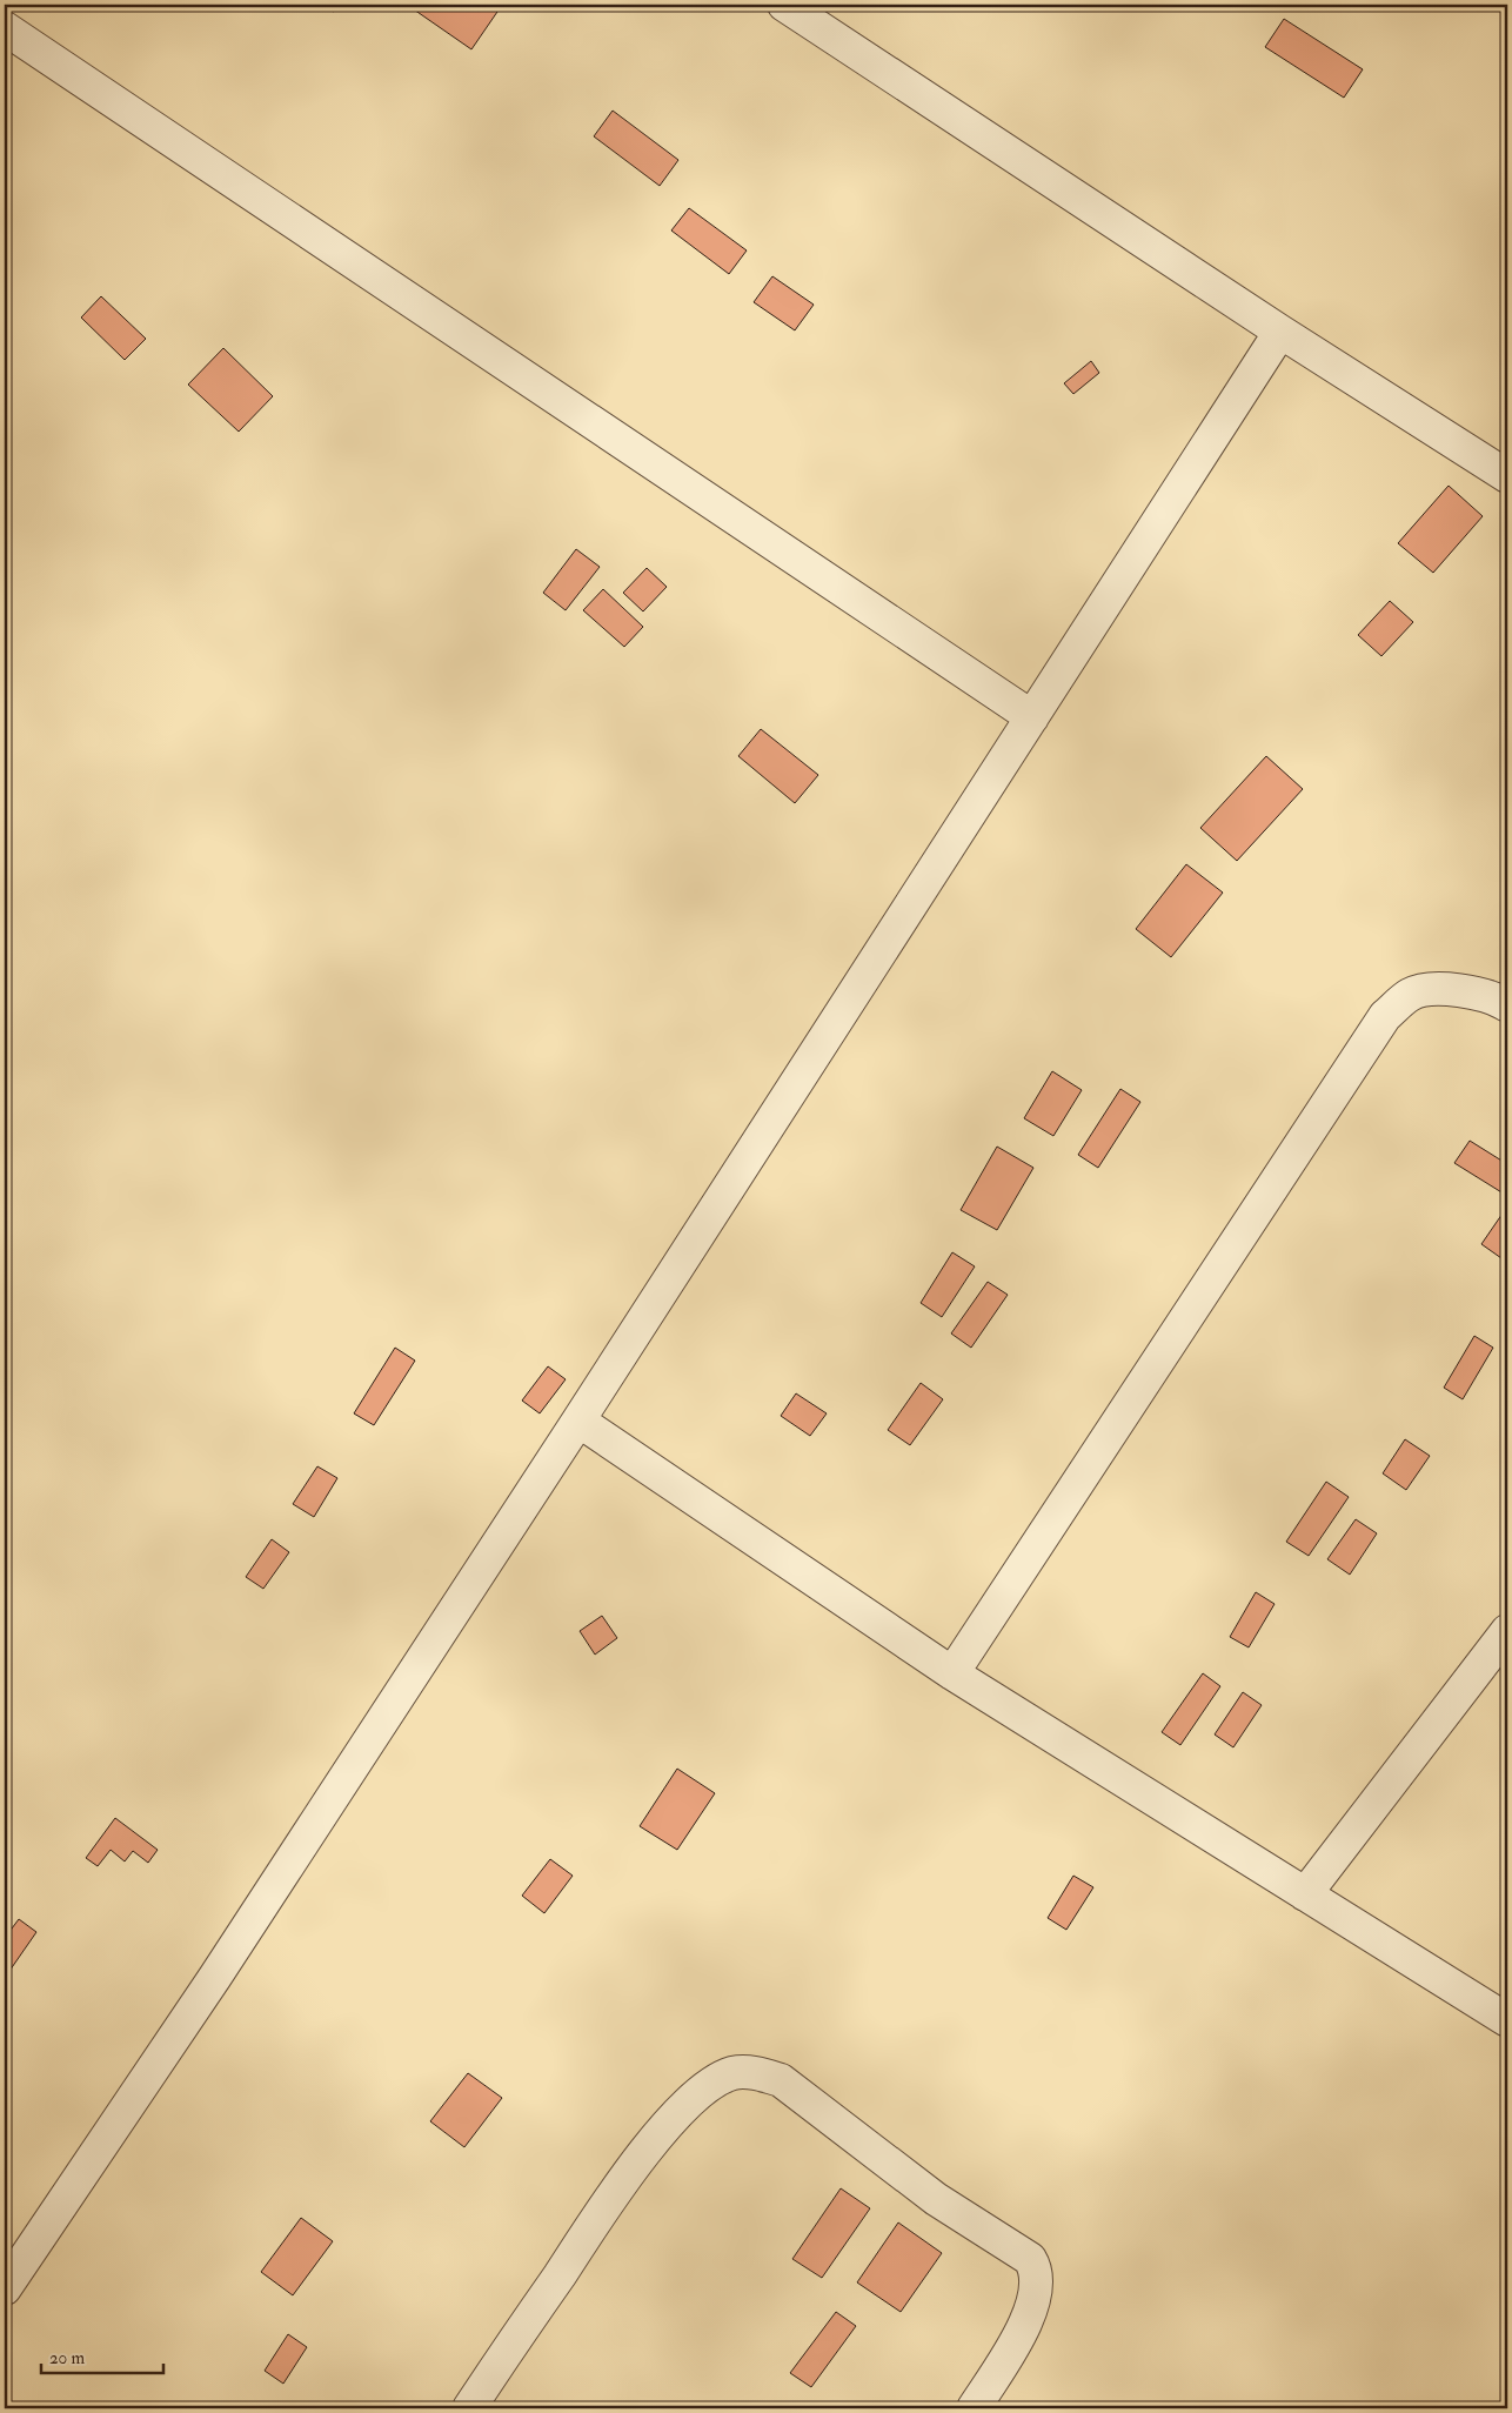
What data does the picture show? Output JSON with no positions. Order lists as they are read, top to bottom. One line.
{"scale_bar":"20 m"}
